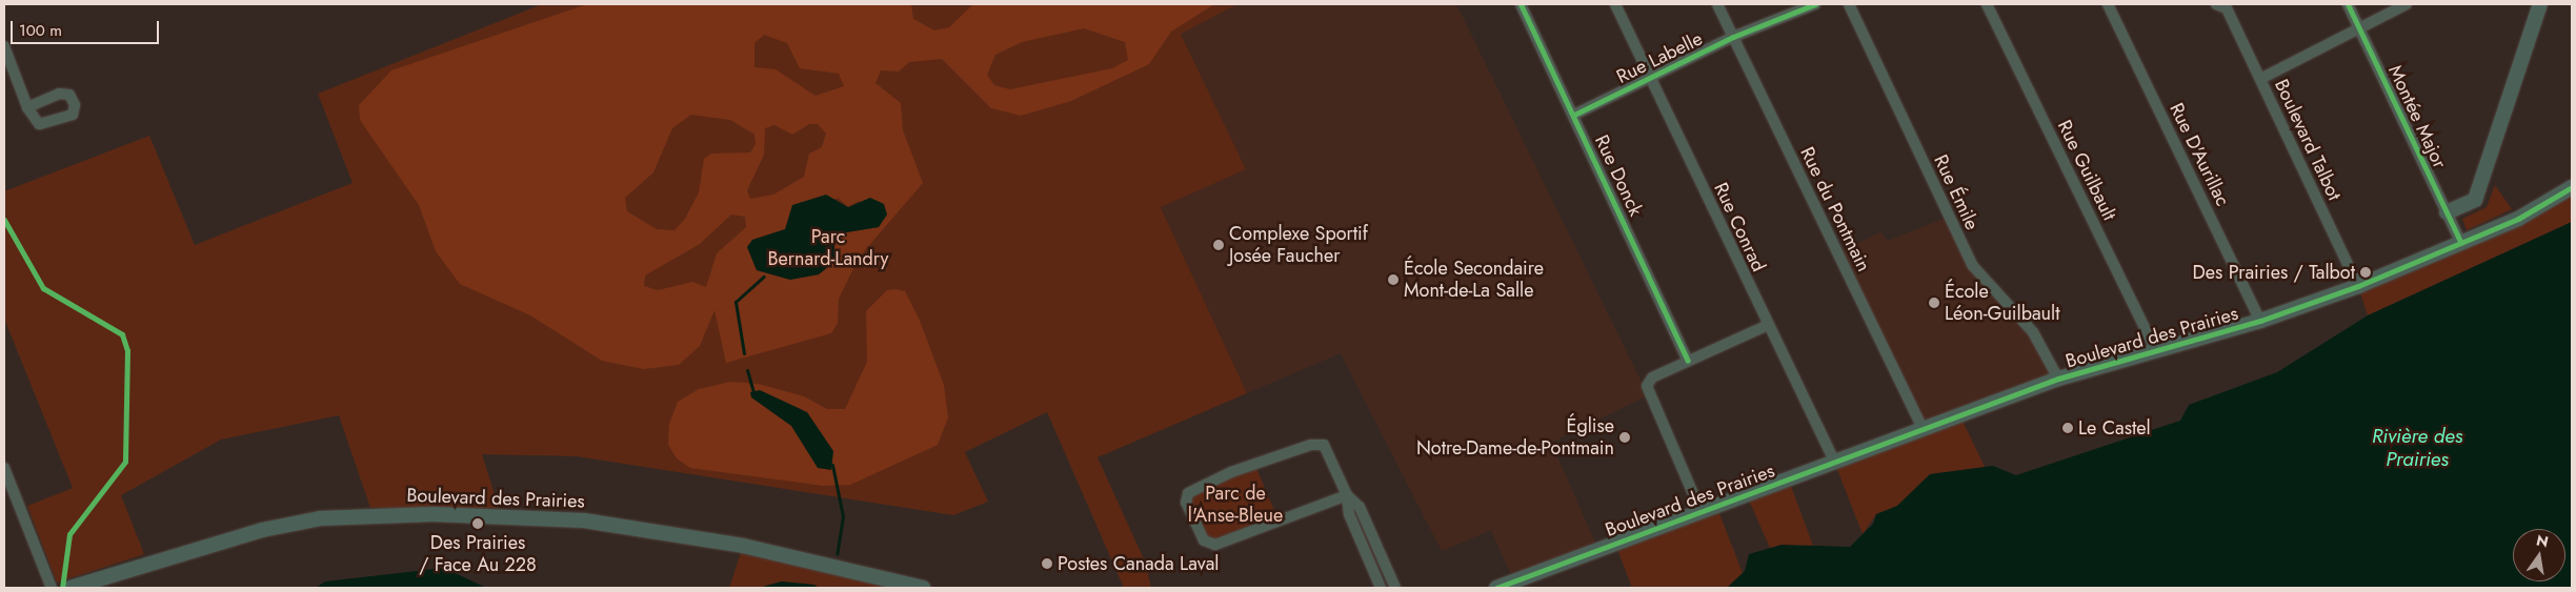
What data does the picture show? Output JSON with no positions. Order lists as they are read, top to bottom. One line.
{"streets":{"street":["Rue Labelle","Montée Major","Boulevard Talbot","Rue D'Aurillac","Rue Guilbault","Rue Donck","Rue Émile","Rue du Pontmain","Rue Conrad","Boulevard des Prairies"]},"crossings":[["Rue Labelle","Rue Donck"],["Rue Labelle","Rue du Pontmain"],["Rue Labelle","Rue Conrad"],["Montée Major","Boulevard des Prairies"],["Boulevard Talbot","Boulevard des Prairies"],["Rue D'Aurillac","Boulevard des Prairies"],["Rue Guilbault","Boulevard des Prairies"],["Rue Émile","Boulevard des Prairies"],["Rue du Pontmain","Boulevard des Prairies"],["Rue Conrad","Boulevard des Prairies"]],"water":["Rivière des Prairies"],"parks":["Parc Bernard-Landry","Parc de l'Anse-Bleue"],"places":["Complexe Sportif Josée Faucher","Des Prairies / Talbot","École Secondaire Mont-de-La Salle","École Léon-Guilbault","Le Castel","Église Notre-Dame-de-Pontmain","Des Prairies / Face Au 228","Postes Canada Laval"],"scale_bar":"100 m","north":"top"}
